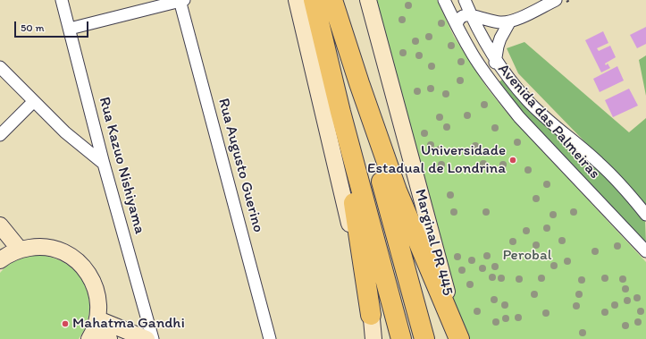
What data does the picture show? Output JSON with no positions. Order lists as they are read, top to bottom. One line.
{"streets":{"street":["Avenida das Palmeiras","Rua Kazuo Nishiyama","Rua Augusto Guerino","Marginal PR 445"]},"parks":["Perobal"],"places":["Universidade Estadual de Londrina","Mahatma Gandhi"],"scale_bar":"50 m"}
